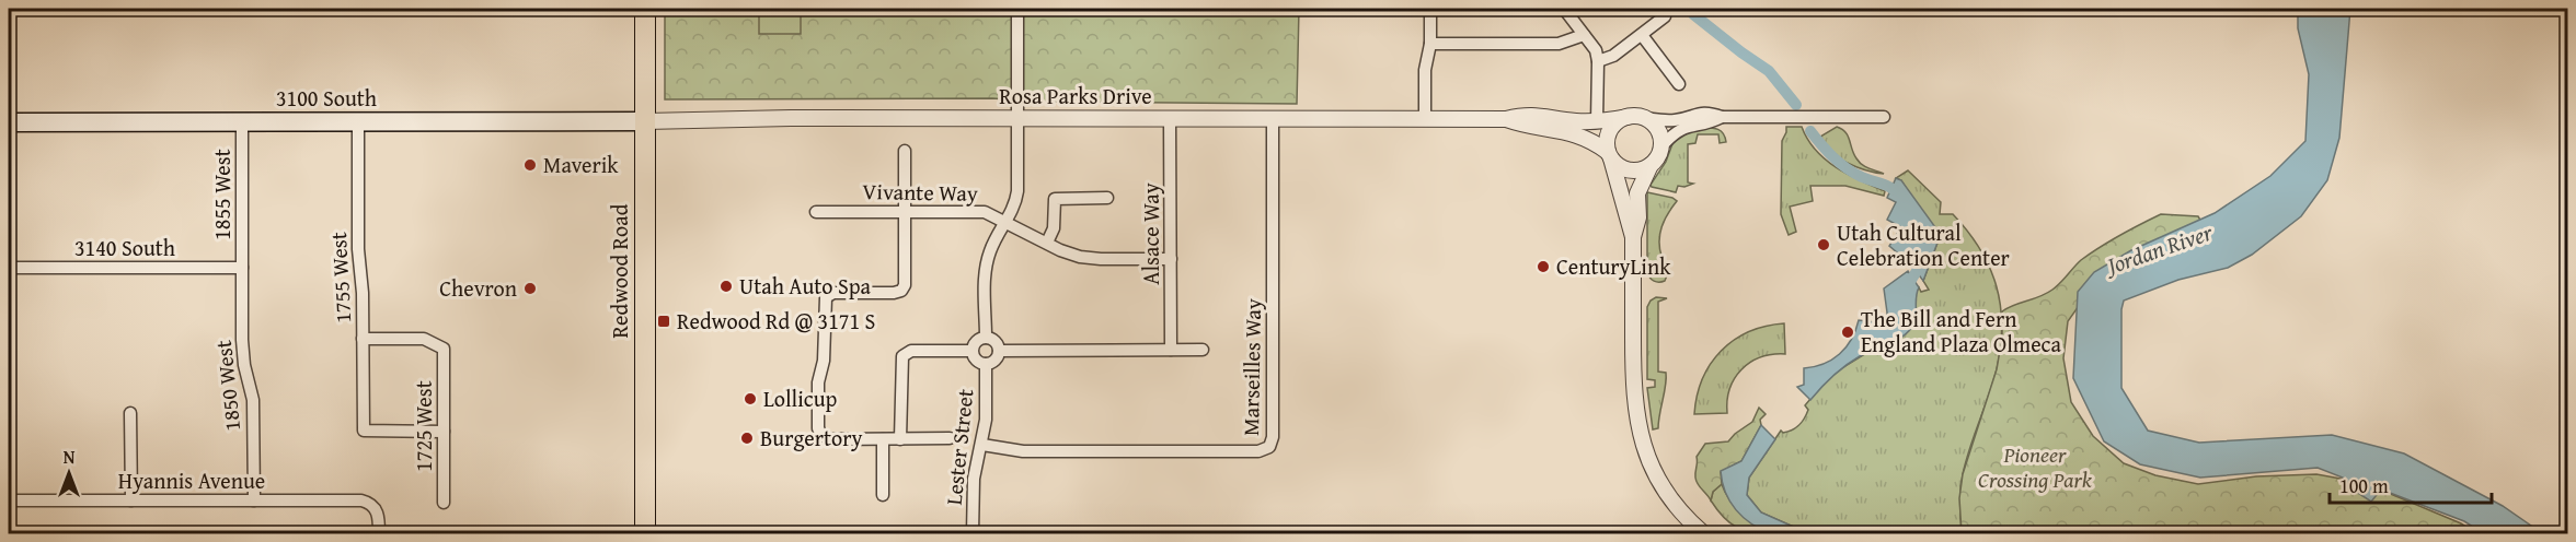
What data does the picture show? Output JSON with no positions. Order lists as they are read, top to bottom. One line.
{"streets":{"main road":["3100 South","Redwood Road"],"street":["Rosa Parks Drive","Vivante Way","1855 West","Alsace Way","3140 South","1755 West","Marseilles Way","1850 West","1725 West","Lester Street","Hyannis Avenue"]},"crossings":[["Rosa Parks Drive","3100 South"],["Rosa Parks Drive","Alsace Way"],["Rosa Parks Drive","Redwood Road"],["Rosa Parks Drive","Marseilles Way"],["3100 South","1855 West"],["3100 South","Redwood Road"],["3100 South","1755 West"],["Vivante Way","Alsace Way"],["1855 West","3140 South"],["1855 West","1850 West"],["3140 South","1850 West"],["1755 West","1725 West"],["Marseilles Way","Lester Street"],["1850 West","Hyannis Avenue"]],"water":["Jordan River"],"parks":["Pioneer Crossing Park"],"places":{"other":["Maverik","Utah Cultural Celebration Center","CenturyLink","Utah Auto Spa","Chevron","The Bill and Fern England Plaza Olmeca","Lollicup","Burgertory"],"transit":["Redwood Rd @ 3171 S"]},"scale_bar":"100 m","north":"top"}
